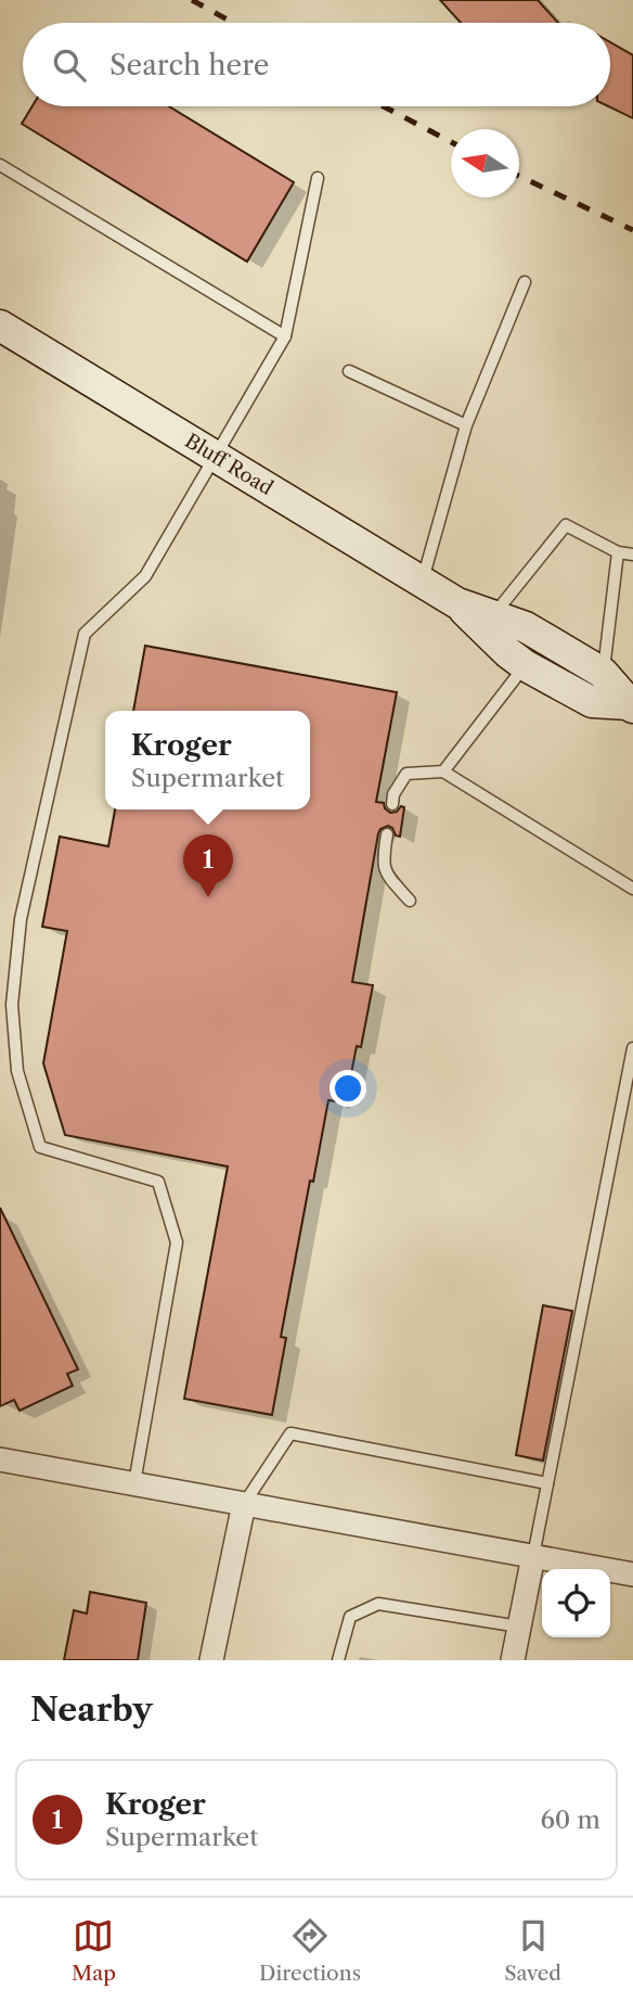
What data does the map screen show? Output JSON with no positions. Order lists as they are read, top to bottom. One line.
{"streets":{"main road":["Bluff Road"]},"north":"left","page":{"search":"Search here","popup":["Kroger","Supermarket"],"pins":"1","heading":"Nearby","list":[{"mark":"1","name":"Kroger","note":"Supermarket","value":"60 m"}],"nav":["Map","Directions","Saved"]}}
